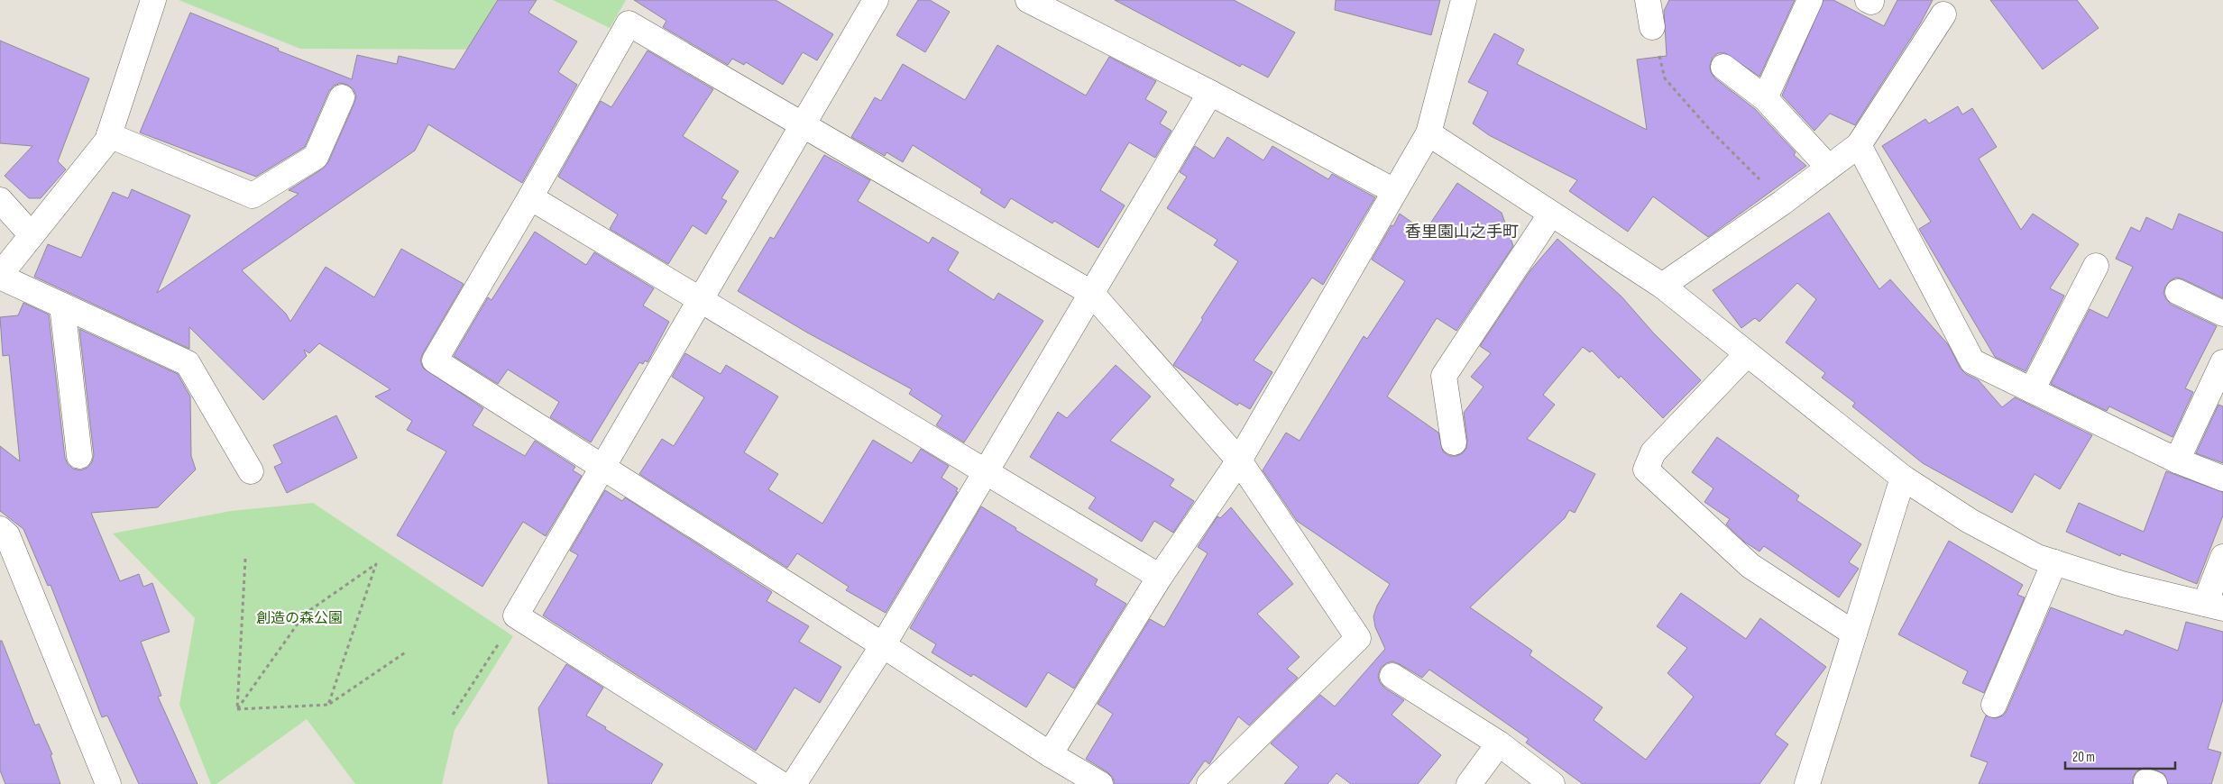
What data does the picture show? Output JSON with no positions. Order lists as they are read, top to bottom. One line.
{"districts":["香里園山之手町"],"parks":["創造の森公園"],"scale_bar":"20 m"}
